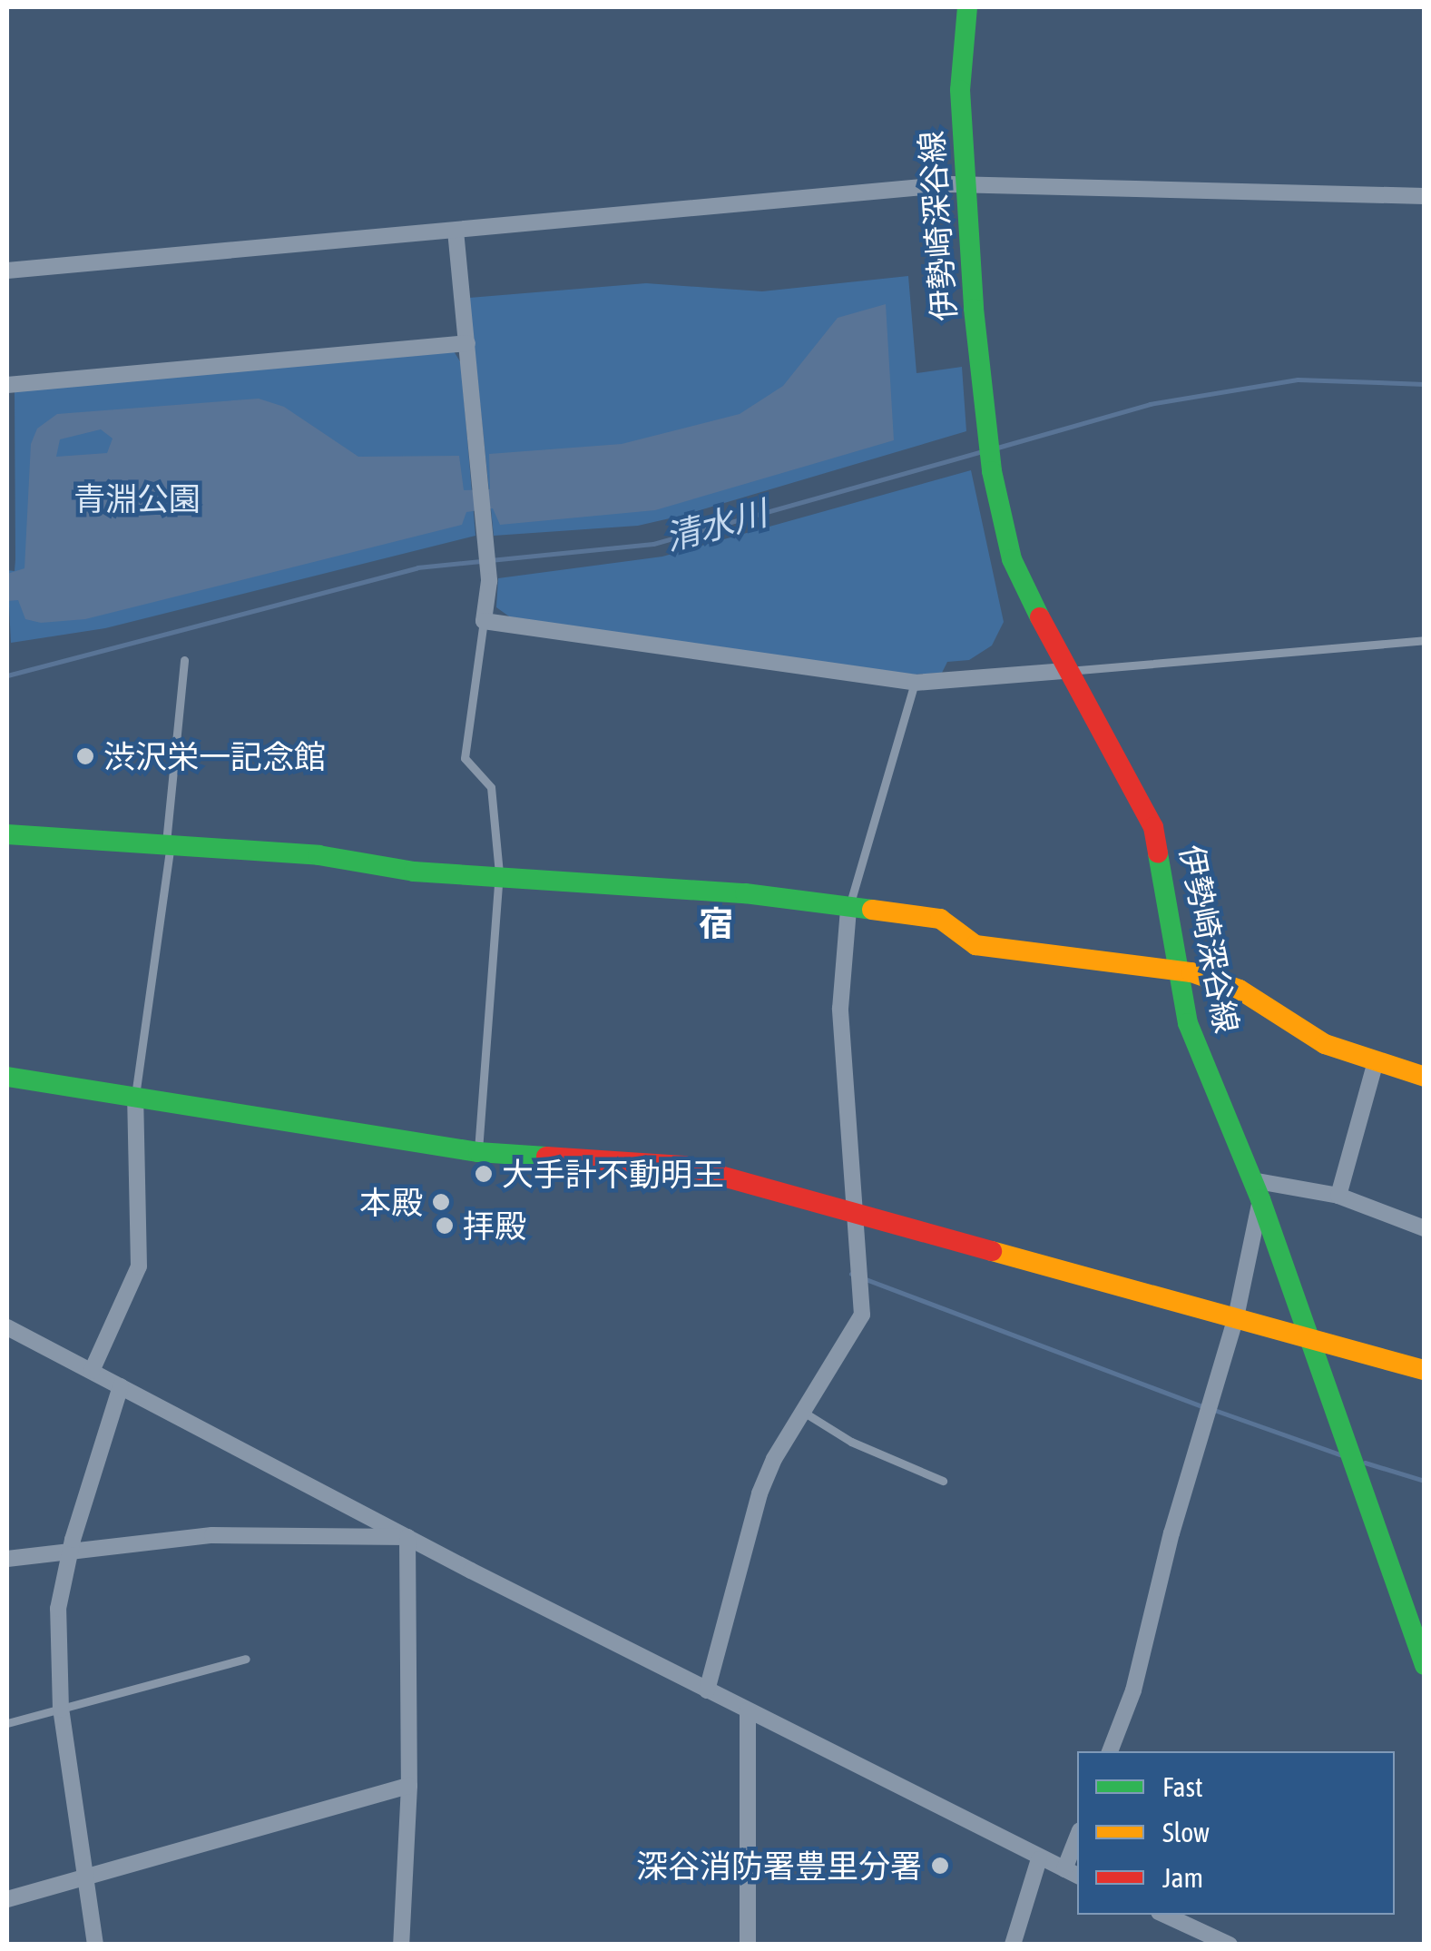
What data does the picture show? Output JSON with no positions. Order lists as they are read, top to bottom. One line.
{"streets":{"street":["伊勢崎深谷線"]},"districts":["宿"],"water":["清水川"],"parks":["青淵公園"],"places":["渋沢栄一記念館","大手計不動明王","本殿","拝殿","深谷消防署豊里分署"],"legend":["Fast","Slow","Jam"]}
